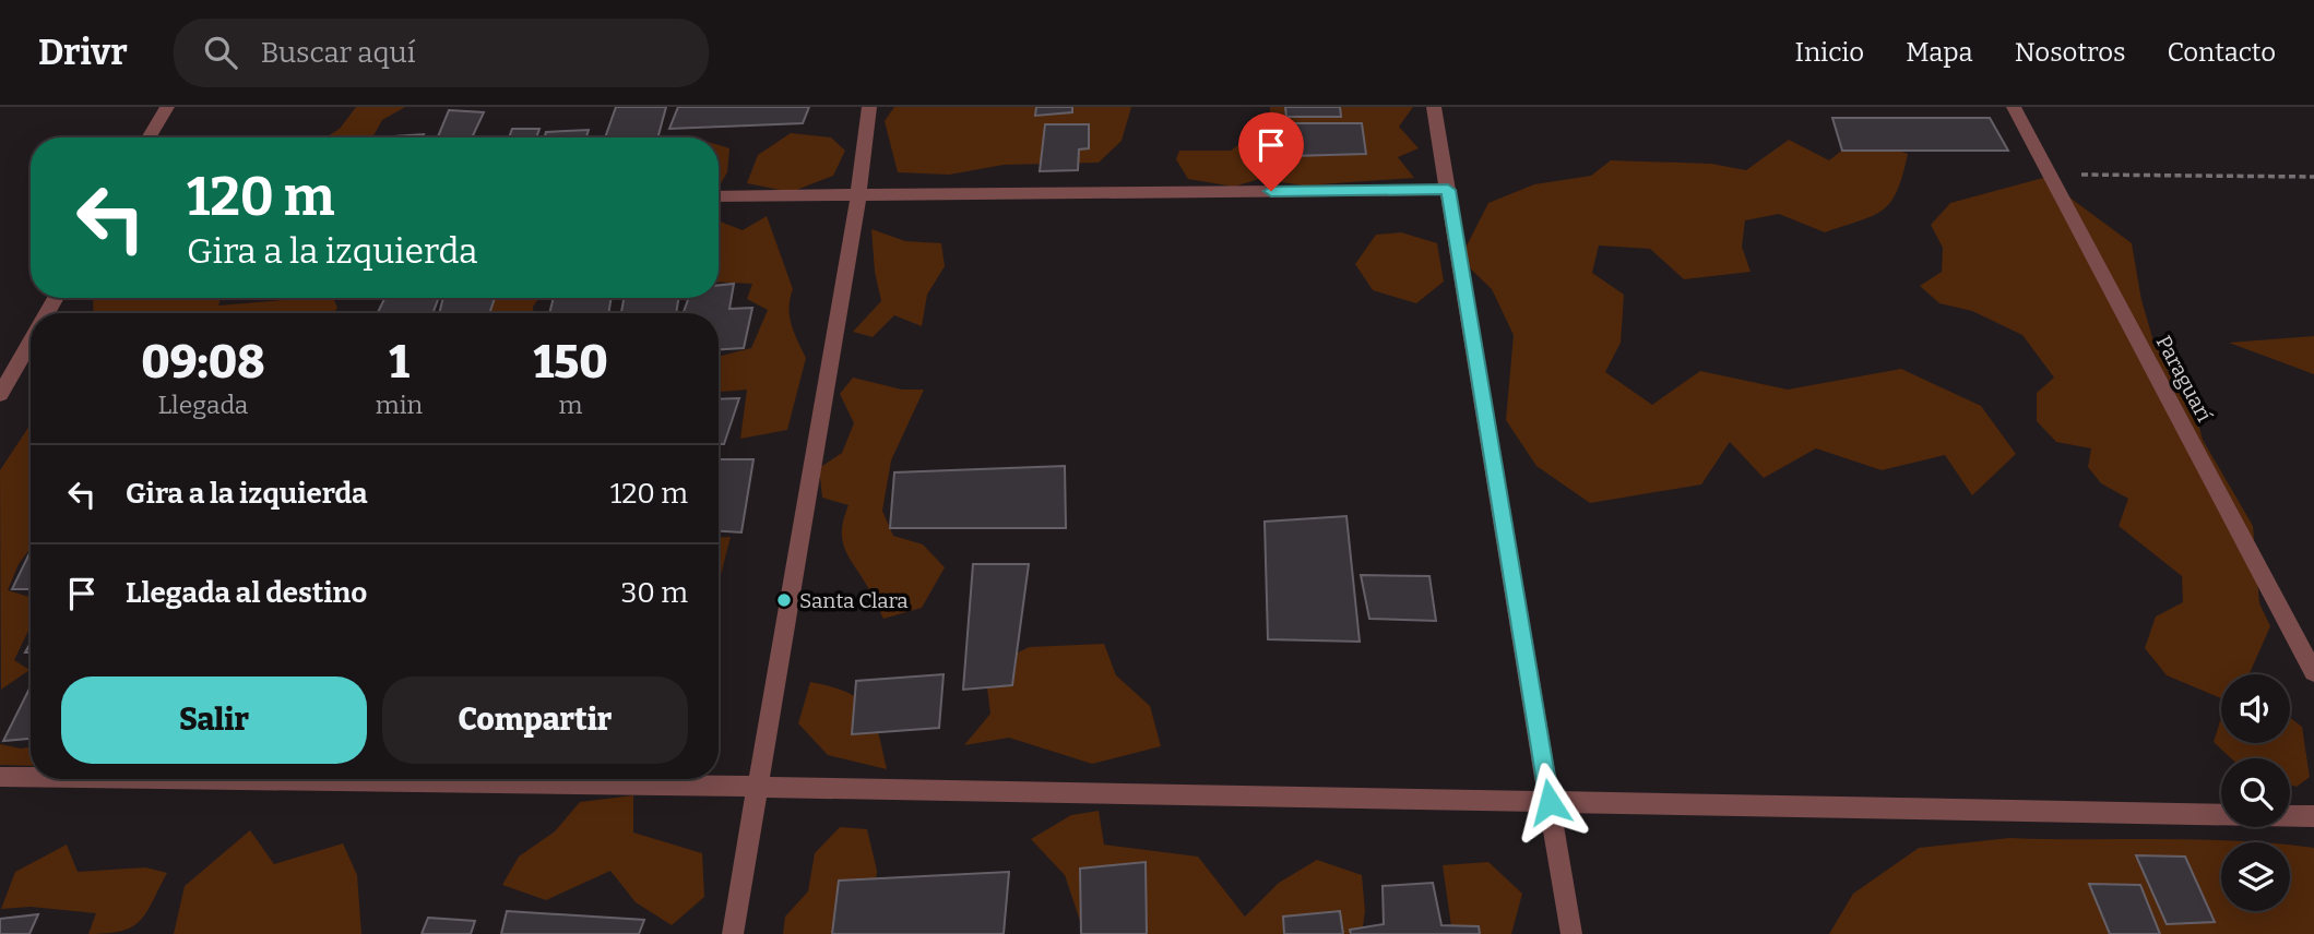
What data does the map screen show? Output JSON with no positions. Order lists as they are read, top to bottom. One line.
{"streets":{"street":["Paraguarí"]},"places":["Santa Clara"],"page":{"header":"Drivr","search":"Buscar aquí","nav":["Inicio","Mapa","Nosotros","Contacto"],"turn":["120 m","Gira a la izquierda"],"eta":["09:08","Llegada","1","min","150","m"],"list":[{"name":"Gira a la izquierda","value":"120 m"},{"name":"Llegada al destino","value":"30 m"}],"buttons":["Salir","Compartir"]}}
